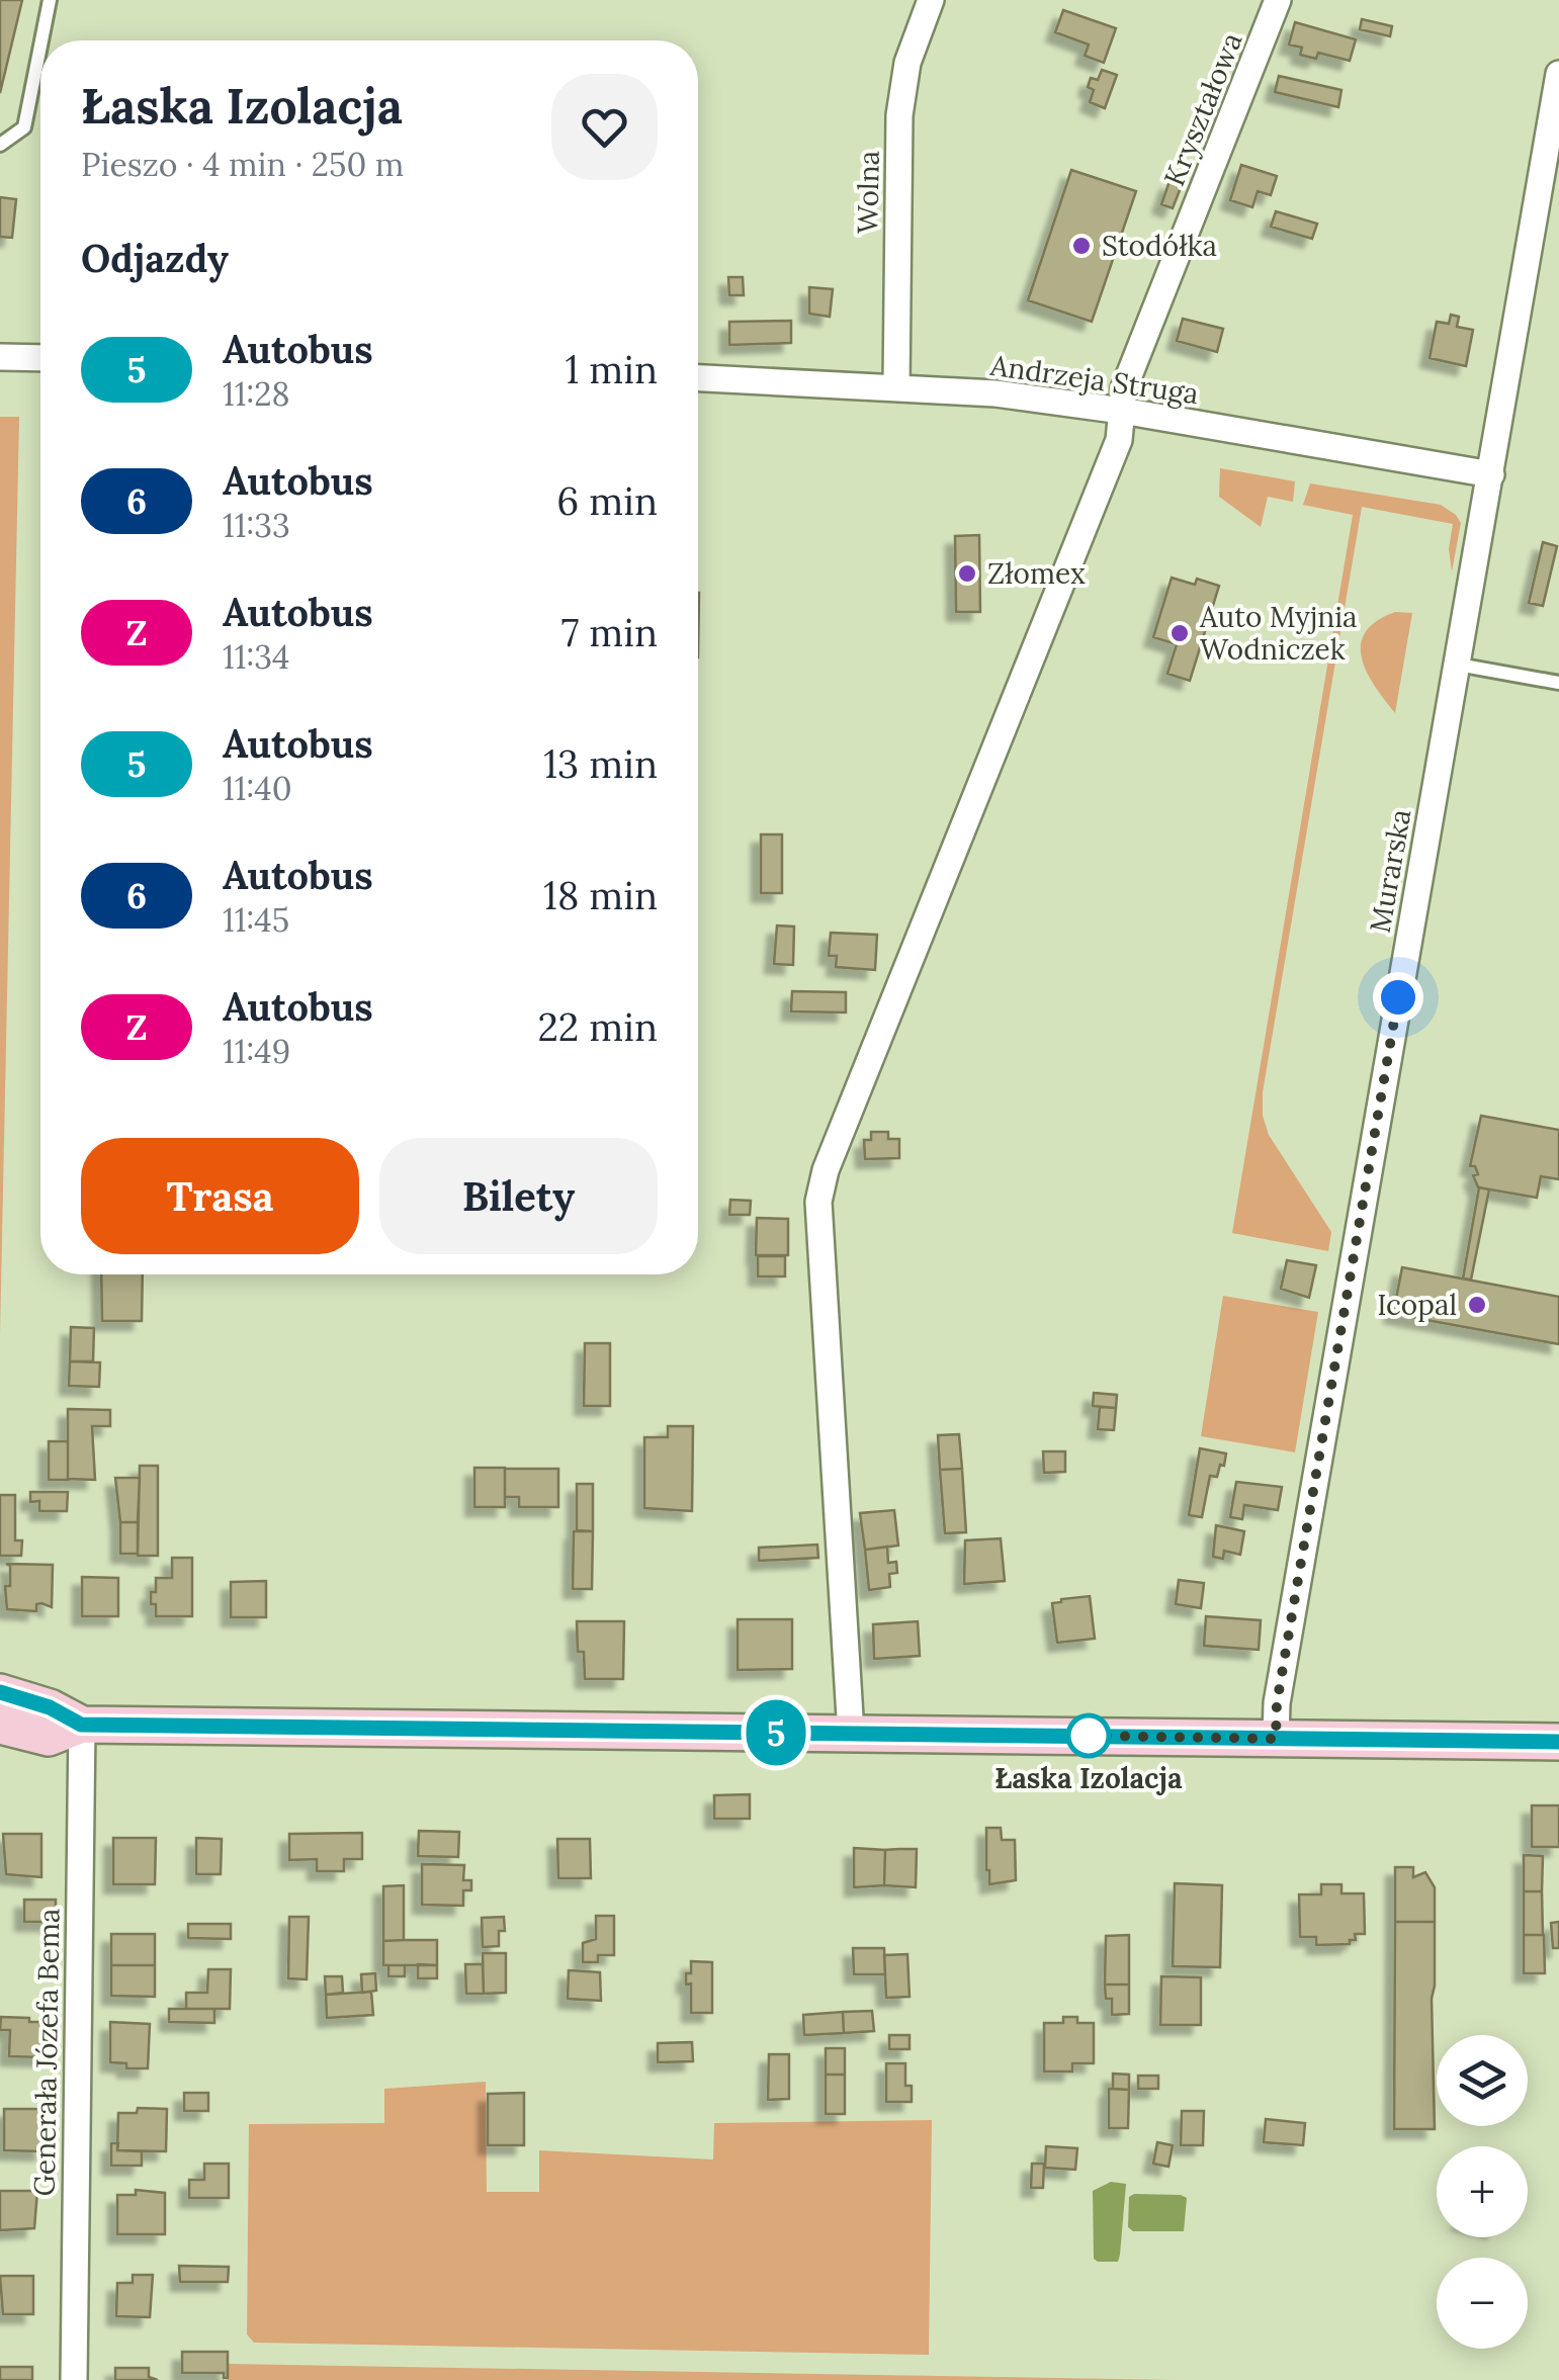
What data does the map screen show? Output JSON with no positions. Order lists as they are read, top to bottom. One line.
{"streets":{"street":["Kryształowa","Wolna","Andrzeja Struga","Murarska","Generała Józefa Bema"]},"crossings":[["Kryształowa","Andrzeja Struga"],["Wolna","Andrzeja Struga"],["Andrzeja Struga","Murarska"]],"places":["Stodółka","Złomex","Auto Myjnia Wodniczek","Icopal","Łaska Izolacja"],"lines":["bus line 5"],"page":{"on_map":"5","heading":[["Łaska Izolacja","Pieszo · 4 min · 250 m"],"Odjazdy"],"list":[{"mark":"5","name":"Autobus","note":"11:28","value":"1 min"},{"mark":"6","name":"Autobus","note":"11:33","value":"6 min"},{"mark":"Z","name":"Autobus","note":"11:34","value":"7 min"},{"mark":"5","name":"Autobus","note":"11:40","value":"13 min"},{"mark":"6","name":"Autobus","note":"11:45","value":"18 min"},{"mark":"Z","name":"Autobus","note":"11:49","value":"22 min"}],"buttons":["Trasa","Bilety"],"map_buttons":["+","−"]}}
